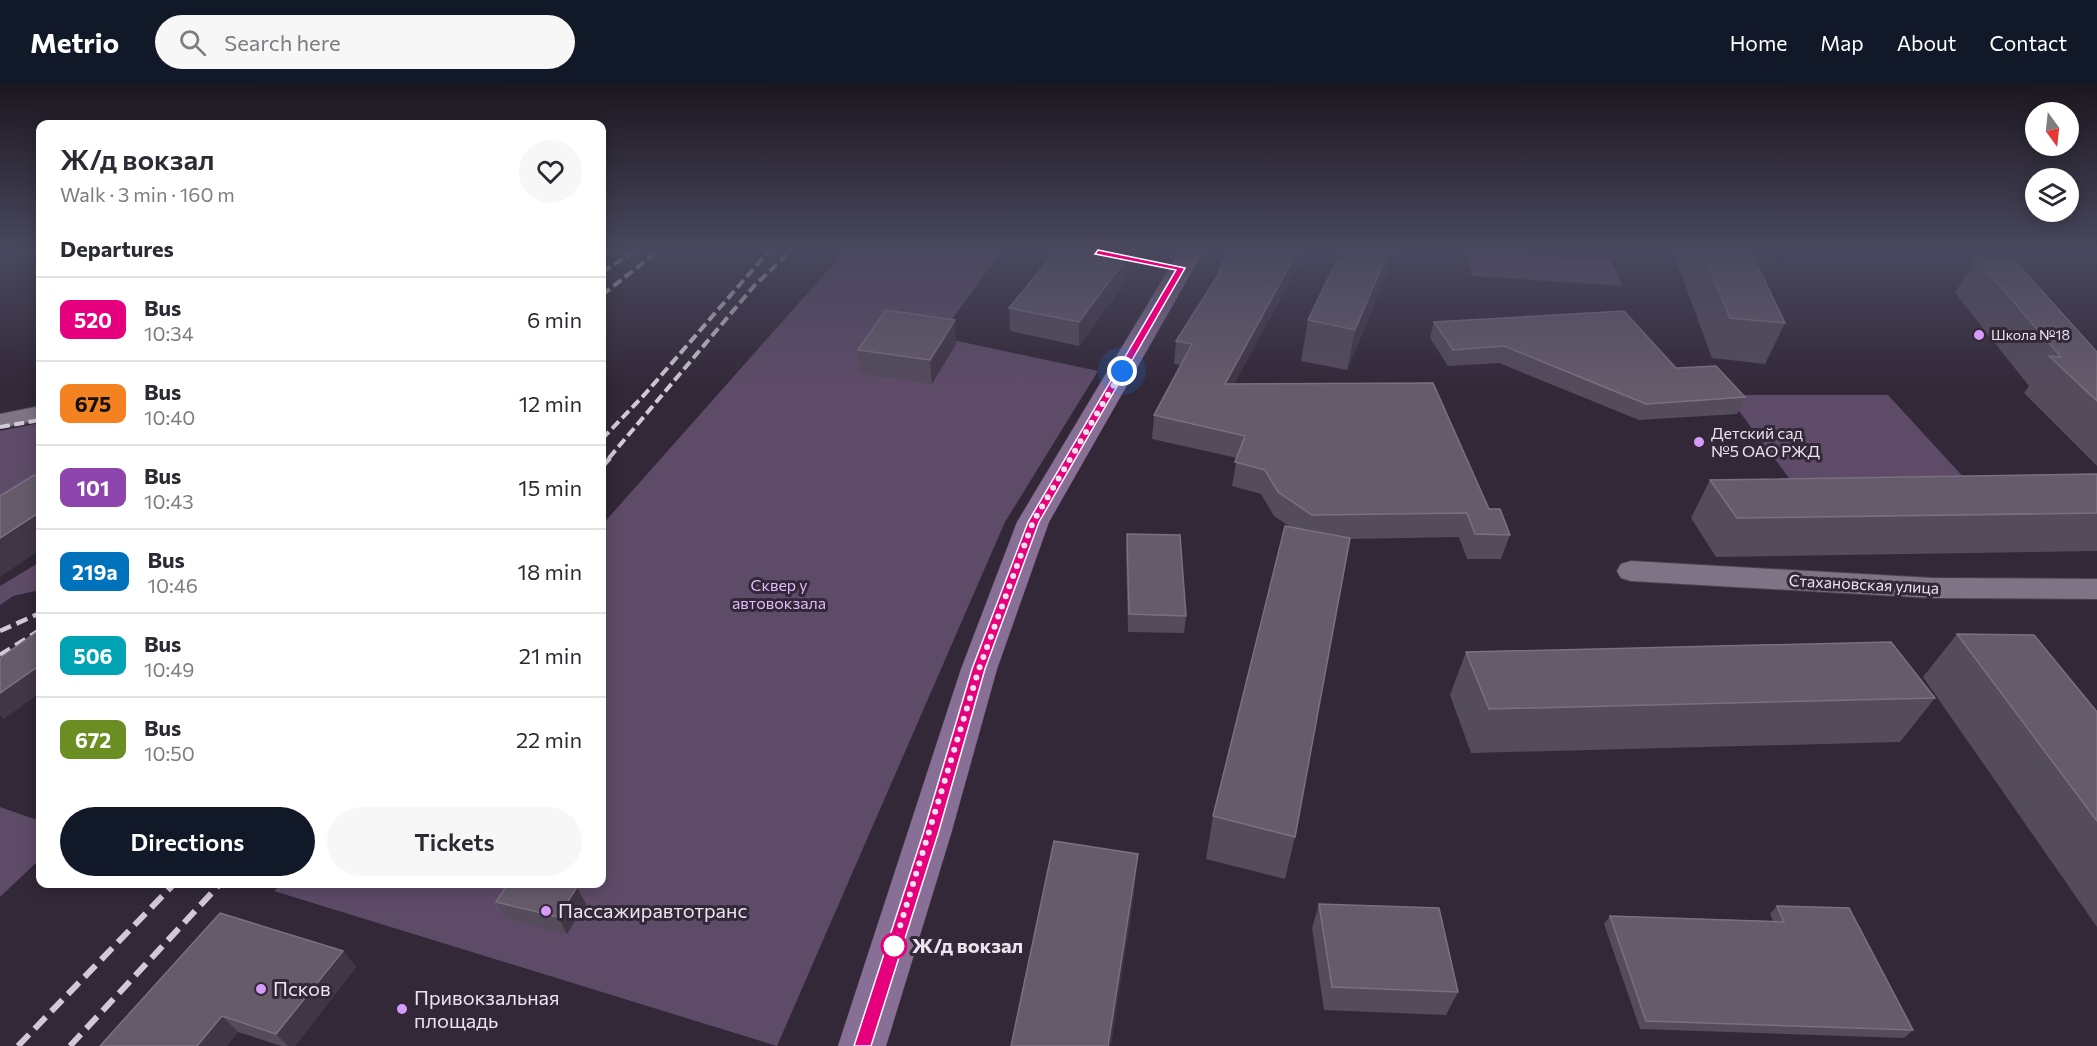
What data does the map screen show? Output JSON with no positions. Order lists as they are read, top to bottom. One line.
{"streets":{"street":["Стахановская улица"]},"parks":["Сквер у автовокзала"],"places":["Школа №18","Детский сад №5 ОАО РЖД","Пассажиравтотранс","Ж/д вокзал","Псков","Привокзальная площадь"],"lines":["bus line 520"],"north":"bottom","page":{"header":"Metrio","search":"Search here","nav":["Home","Map","About","Contact"],"heading":[["Ж/д вокзал","Walk · 3 min · 160 m"],"Departures"],"list":[{"mark":"520","name":"Bus","note":"10:34","value":"6 min"},{"mark":"675","name":"Bus","note":"10:40","value":"12 min"},{"mark":"101","name":"Bus","note":"10:43","value":"15 min"},{"mark":"219a","name":"Bus","note":"10:46","value":"18 min"},{"mark":"506","name":"Bus","note":"10:49","value":"21 min"},{"mark":"672","name":"Bus","note":"10:50","value":"22 min"}],"buttons":["Directions","Tickets"]}}
